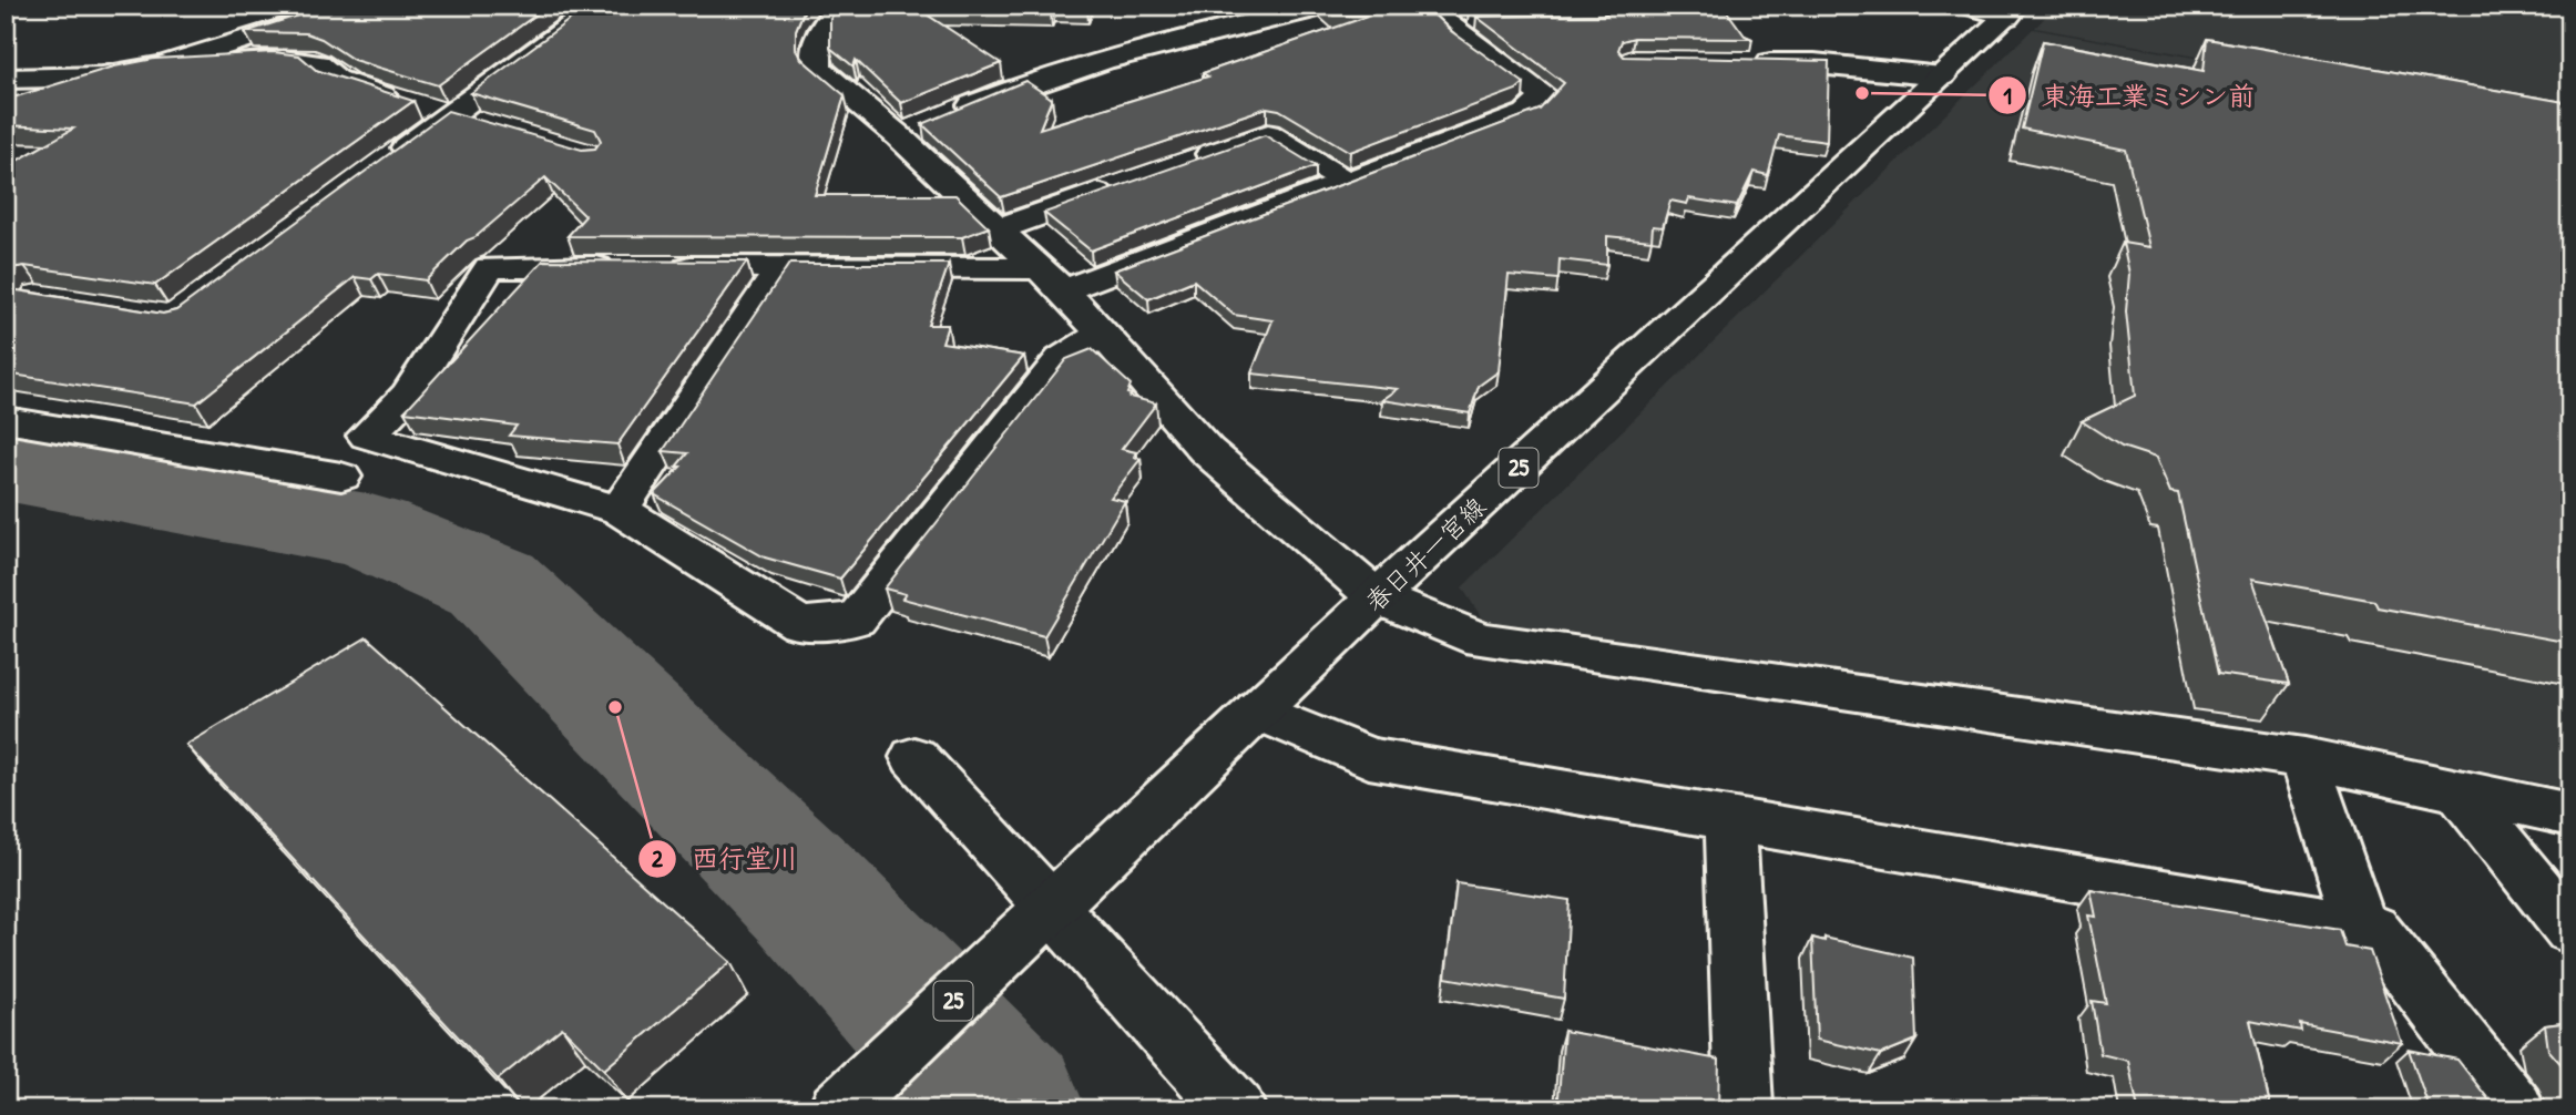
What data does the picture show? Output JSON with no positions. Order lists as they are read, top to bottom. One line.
{"streets":{"street":["25","春日井一宮線"]},"places":["東海工業ミシン前","西行堂川"]}
